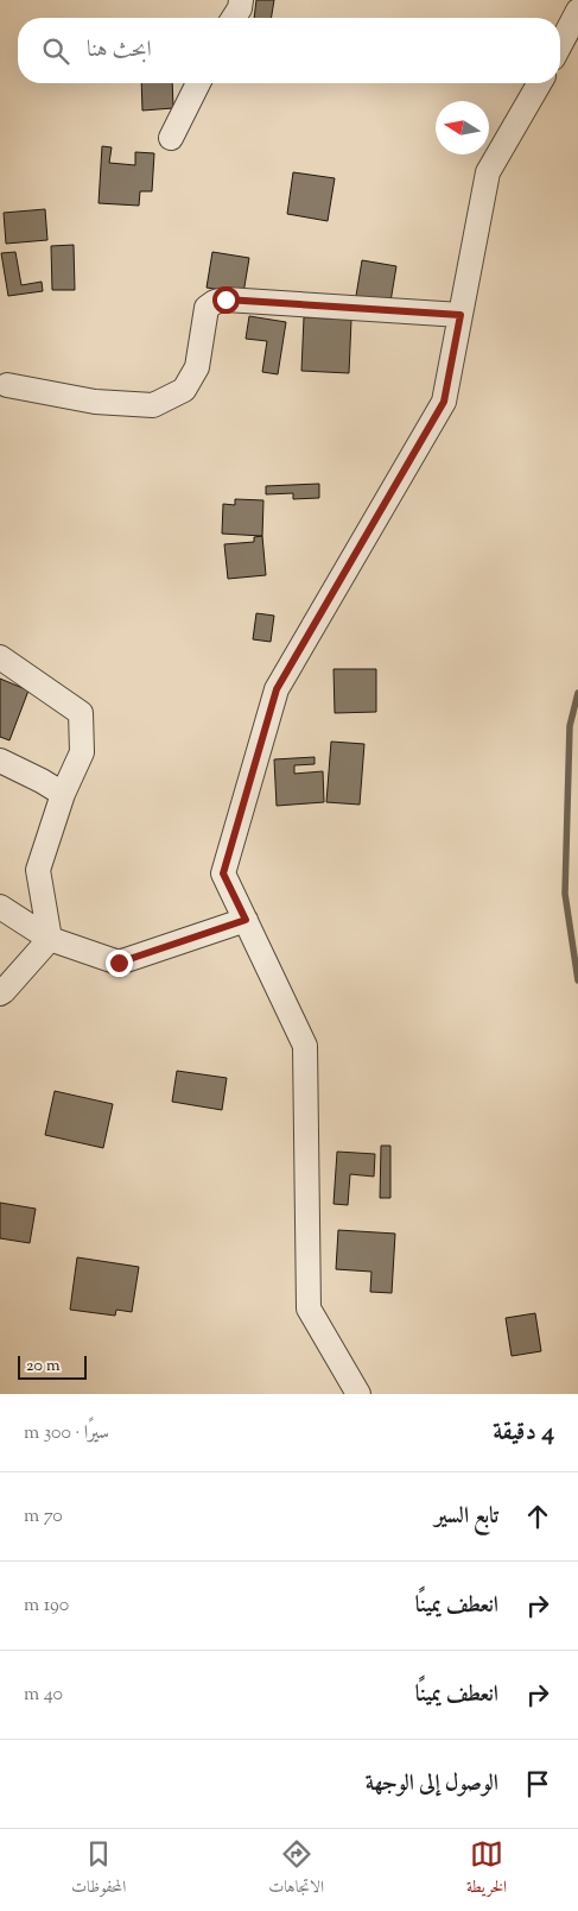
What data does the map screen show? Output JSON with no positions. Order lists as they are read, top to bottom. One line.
{"scale_bar":"20 m","north":"left","page":{"search":"ابحث هنا","scale":"20 m","heading":["4 دقيقة","سيرًا · 300 m"],"list":[["تابع السير","70 m"],["انعطف يمينًا","190 m"],["انعطف يمينًا","40 m"],"الوصول إلى الوجهة"],"nav":["الخريطة","الاتجاهات","المحفوظات"]}}
